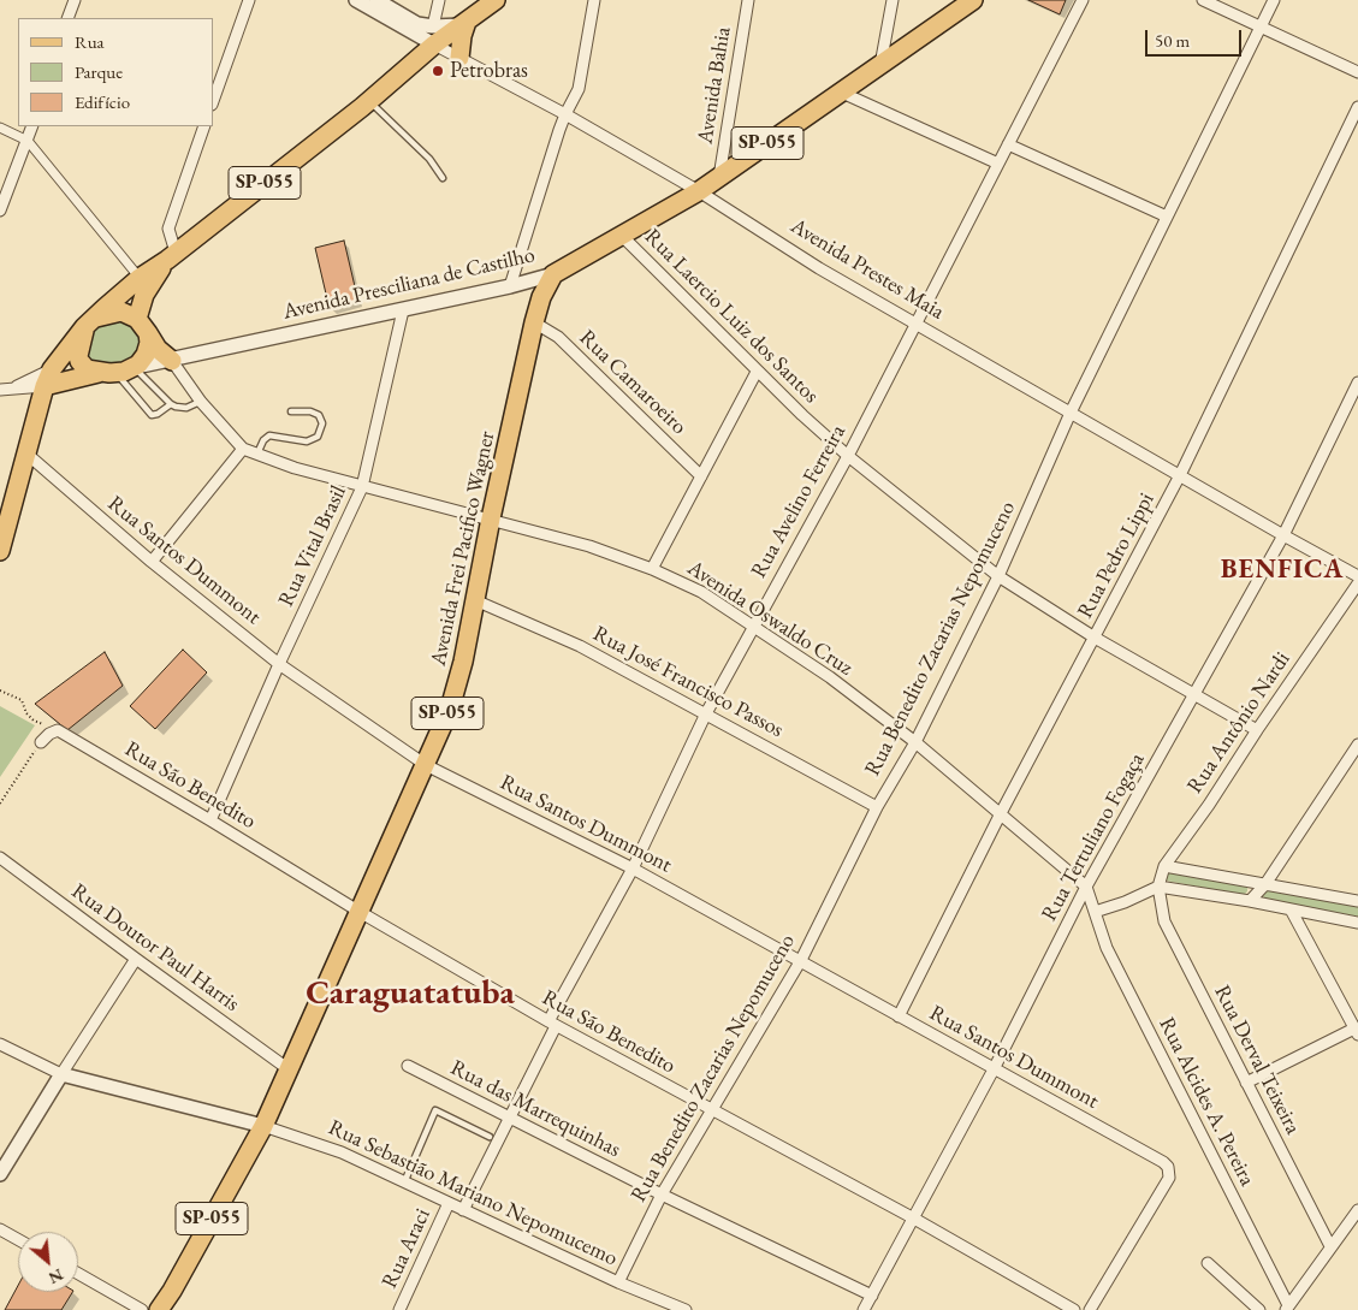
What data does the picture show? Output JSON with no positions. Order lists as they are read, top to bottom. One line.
{"streets":{"main road":["SP-055","Avenida Presciliana de Castilho","Avenida Frei Pacifico Wagner"],"street":["Avenida Bahia","Avenida Prestes Maia","Rua Laercio Luiz dos Santos","Rua Camaroeiro","Rua Avelino Ferreira","Rua Vital Brasil","Rua Pedro Lippi","Rua Santos Dummont","Avenida Oswaldo Cruz","Rua Benedito Zacarias Nepomuceno","Rua José Francisco Passos","Rua Antônio Nardi","Rua São Benedito","Rua Tertuliano Fogaça","Rua Doutor Paul Harris","Rua Derval Teixeira","Rua Alcides A. Pereira","Rua das Marrequinhas","Rua Sebastião Mariano Nepomucemo","Rua Araci"]},"crossings":[["Avenida Bahia","Avenida Presciliana de Castilho"],["SP-055","Avenida Prestes Maia"],["SP-055","Avenida Presciliana de Castilho"],["SP-055","Rua Santos Dummont"],["Avenida Prestes Maia","Avenida Presciliana de Castilho"],["Avenida Prestes Maia","Rua Avelino Ferreira"],["Avenida Prestes Maia","Rua Pedro Lippi"],["Avenida Prestes Maia","Rua Benedito Zacarias Nepomuceno"],["Avenida Prestes Maia","Rua Tertuliano Fogaça"],["Avenida Presciliana de Castilho","Rua Laercio Luiz dos Santos"],["Avenida Presciliana de Castilho","Rua Vital Brasil"],["Avenida Presciliana de Castilho","Avenida Frei Pacifico Wagner"],["Avenida Presciliana de Castilho","Avenida Oswaldo Cruz"],["Rua Laercio Luiz dos Santos","Rua Avelino Ferreira"],["Rua Laercio Luiz dos Santos","Rua Pedro Lippi"],["Rua Laercio Luiz dos Santos","Rua Benedito Zacarias Nepomuceno"],["Rua Laercio Luiz dos Santos","Rua Antônio Nardi"],["Rua Laercio Luiz dos Santos","Rua Tertuliano Fogaça"],["Rua Camaroeiro","Avenida Frei Pacifico Wagner"],["Rua Avelino Ferreira","Rua Santos Dummont"],["Rua Avelino Ferreira","Avenida Oswaldo Cruz"],["Rua Avelino Ferreira","Rua José Francisco Passos"],["Rua Avelino Ferreira","Rua São Benedito"],["Rua Avelino Ferreira","Rua das Marrequinhas"],["Rua Avelino Ferreira","Rua Sebastião Mariano Nepomucemo"],["Rua Vital Brasil","Rua Santos Dummont"],["Rua Vital Brasil","Avenida Oswaldo Cruz"],["Rua Vital Brasil","Rua São Benedito"],["Avenida Frei Pacifico Wagner","Rua Santos Dummont"],["Avenida Frei Pacifico Wagner","Avenida Oswaldo Cruz"],["Avenida Frei Pacifico Wagner","Rua José Francisco Passos"],["Avenida Frei Pacifico Wagner","Rua São Benedito"],["Avenida Frei Pacifico Wagner","Rua Doutor Paul Harris"],["Avenida Frei Pacifico Wagner","Rua Sebastião Mariano Nepomucemo"],["Rua Pedro Lippi","Rua Santos Dummont"],["Rua Pedro Lippi","Avenida Oswaldo Cruz"],["Rua Santos Dummont","Rua Benedito Zacarias Nepomuceno"],["Rua Santos Dummont","Rua Tertuliano Fogaça"],["Avenida Oswaldo Cruz","Rua Benedito Zacarias Nepomuceno"],["Avenida Oswaldo Cruz","Rua Tertuliano Fogaça"],["Avenida Oswaldo Cruz","Rua Alcides A. Pereira"],["Rua Benedito Zacarias Nepomuceno","Rua José Francisco Passos"],["Rua Benedito Zacarias Nepomuceno","Rua São Benedito"],["Rua Benedito Zacarias Nepomuceno","Rua das Marrequinhas"],["Rua Benedito Zacarias Nepomuceno","Rua Sebastião Mariano Nepomucemo"],["Rua Antônio Nardi","Rua Derval Teixeira"],["Rua São Benedito","Rua Tertuliano Fogaça"],["Rua Tertuliano Fogaça","Rua Alcides A. Pereira"],["Rua Tertuliano Fogaça","Rua das Marrequinhas"],["Rua Sebastião Mariano Nepomucemo","Rua Araci"]],"districts":["BENFICA","Caraguatatuba"],"places":["Petrobras"],"legend":["Rua","Parque","Edifício"],"scale_bar":"50 m","north":"bottom right"}
